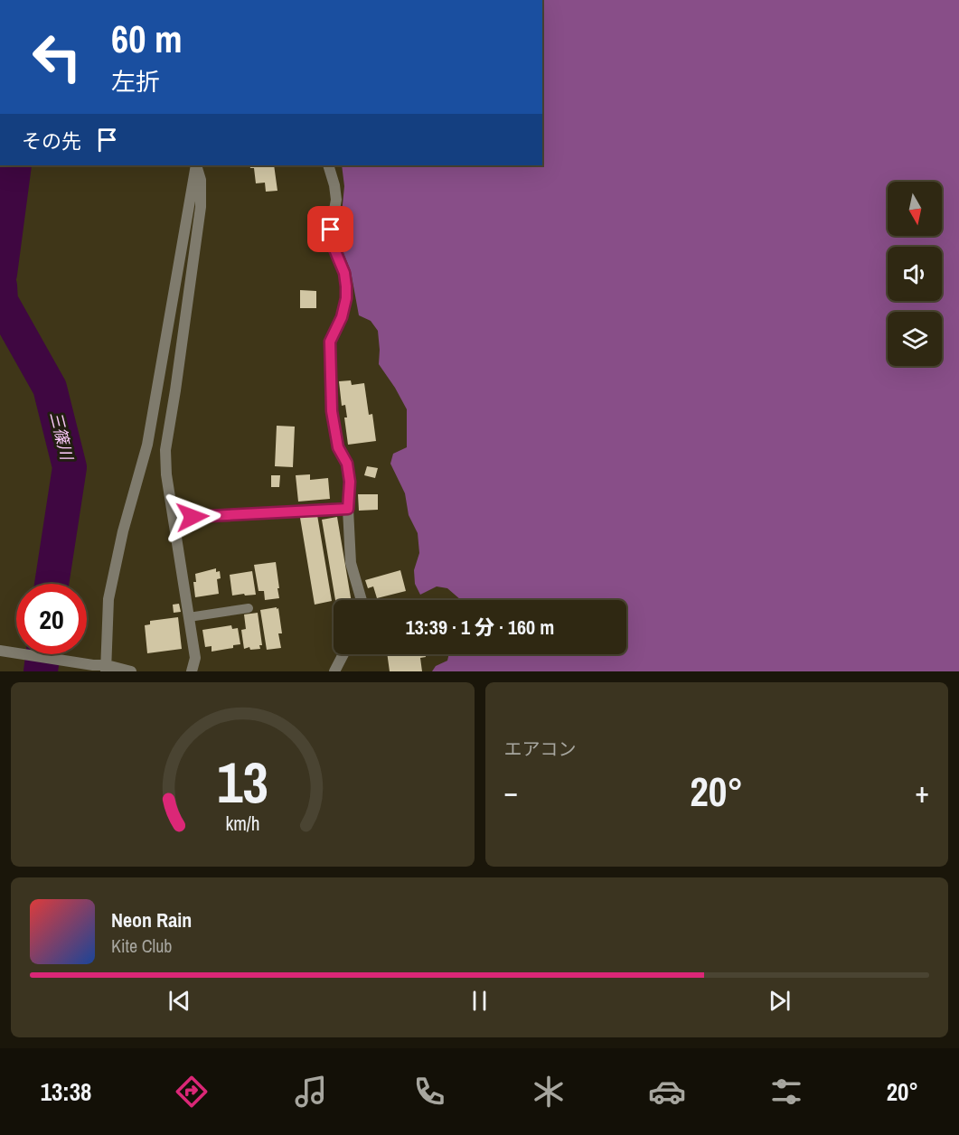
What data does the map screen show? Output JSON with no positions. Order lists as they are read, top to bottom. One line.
{"water":["三篠川"],"north":"bottom","page":{"turn":["60 m","左折"],"then":"その先","limit":"20","trip":"13:39 · 1 分 · 160 m","tile":"エアコン","heat":["−","20°","+"],"song":["Neon Rain","Kite Club"],"tabs":["13:38","20°"],"gauge":["13","km/h"]}}
